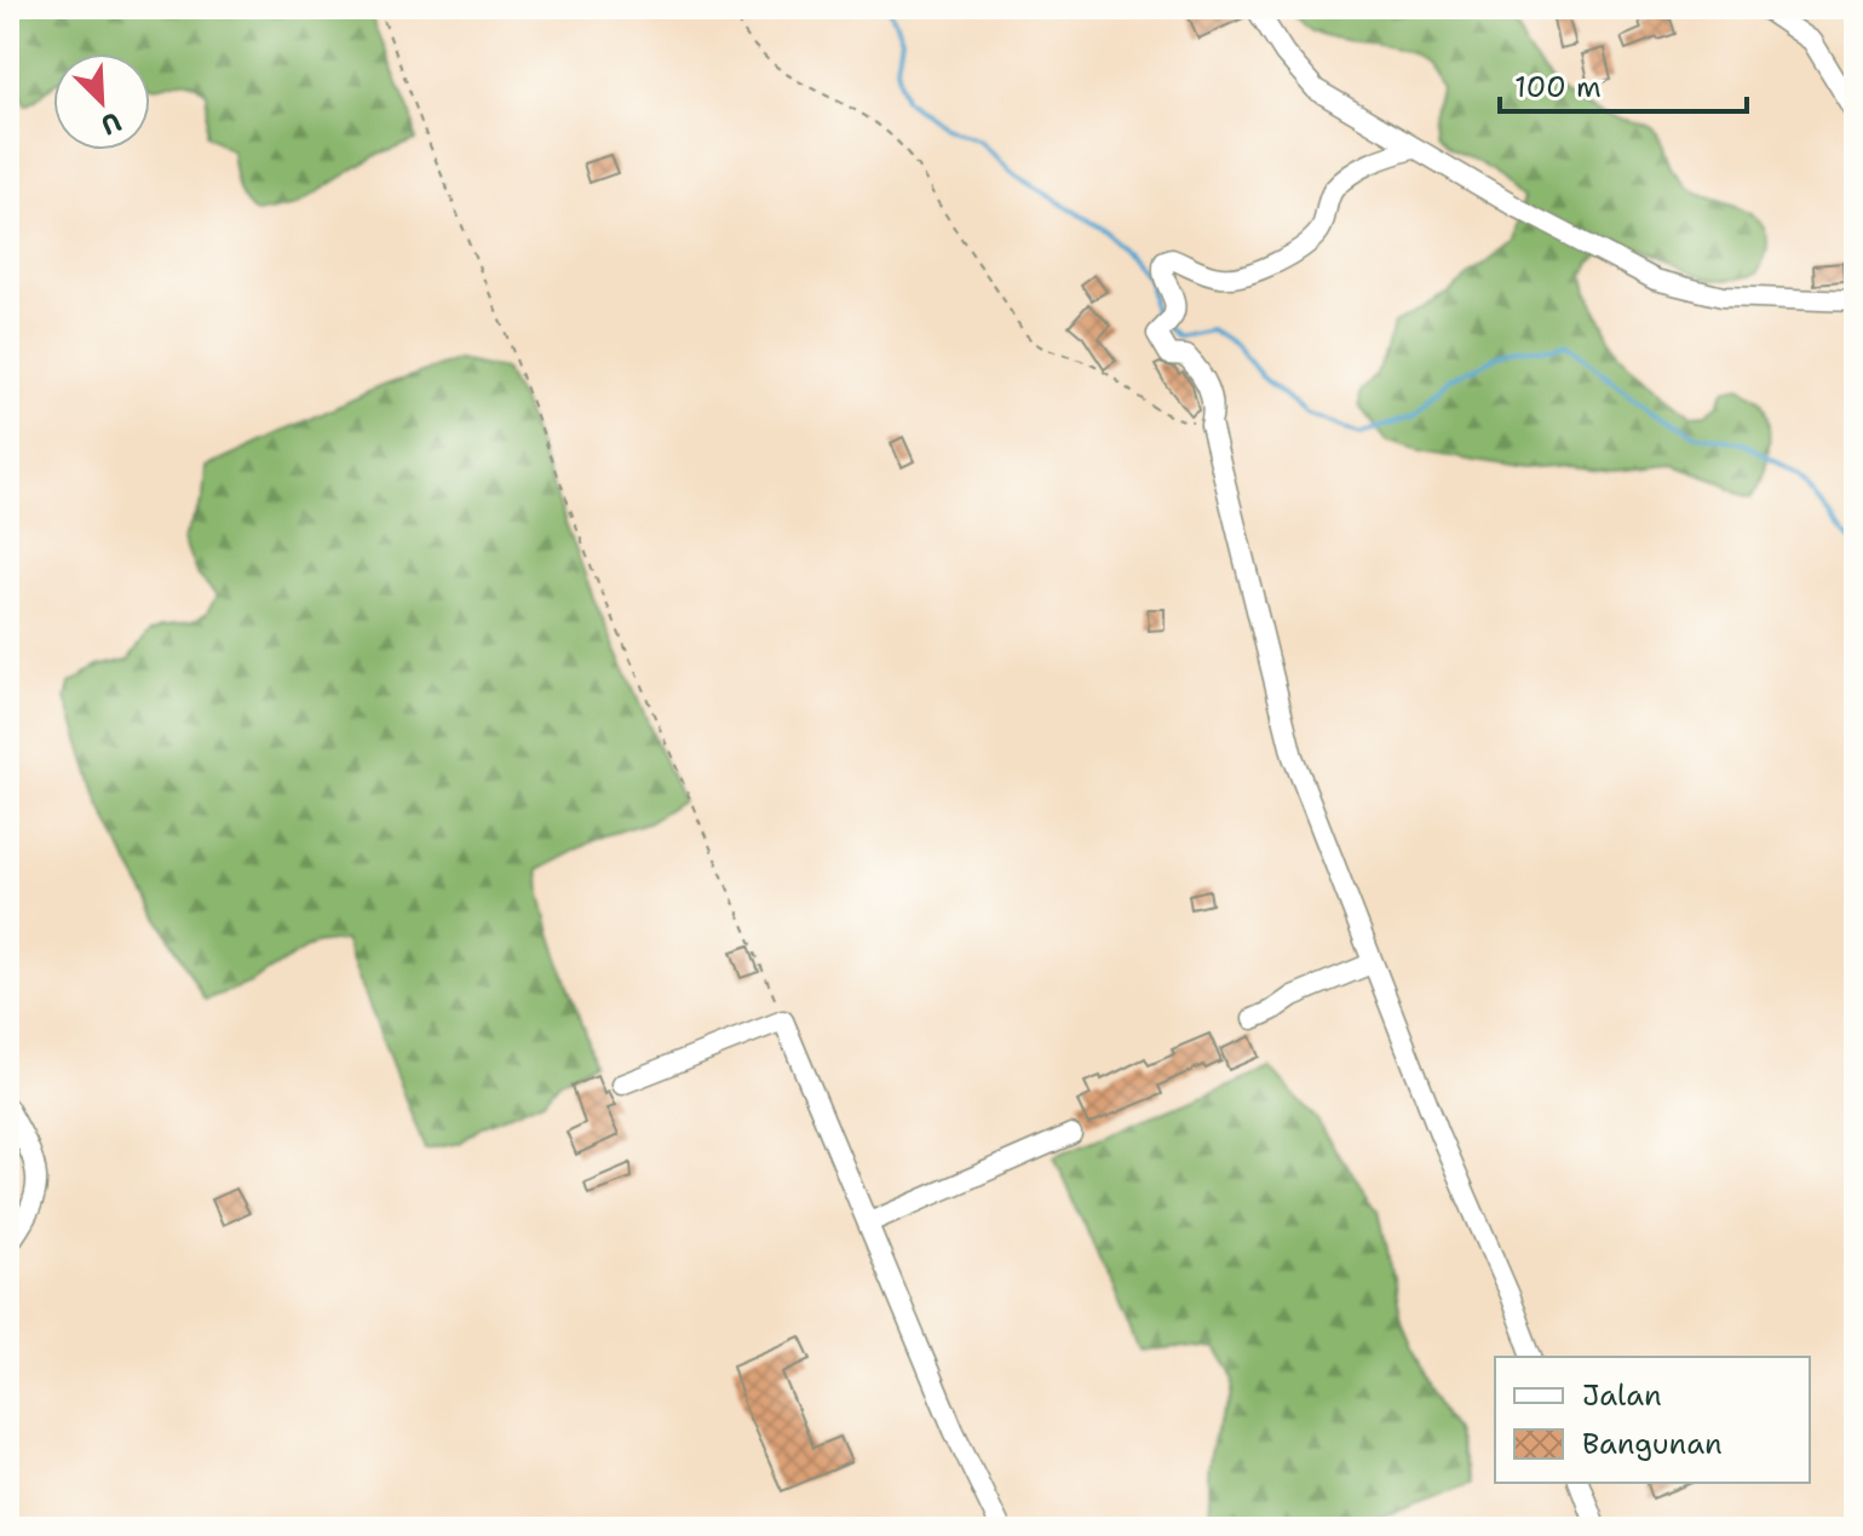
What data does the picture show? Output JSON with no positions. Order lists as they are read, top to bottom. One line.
{"legend":["Jalan","Bangunan"],"scale_bar":"100 m","north":"bottom right"}
